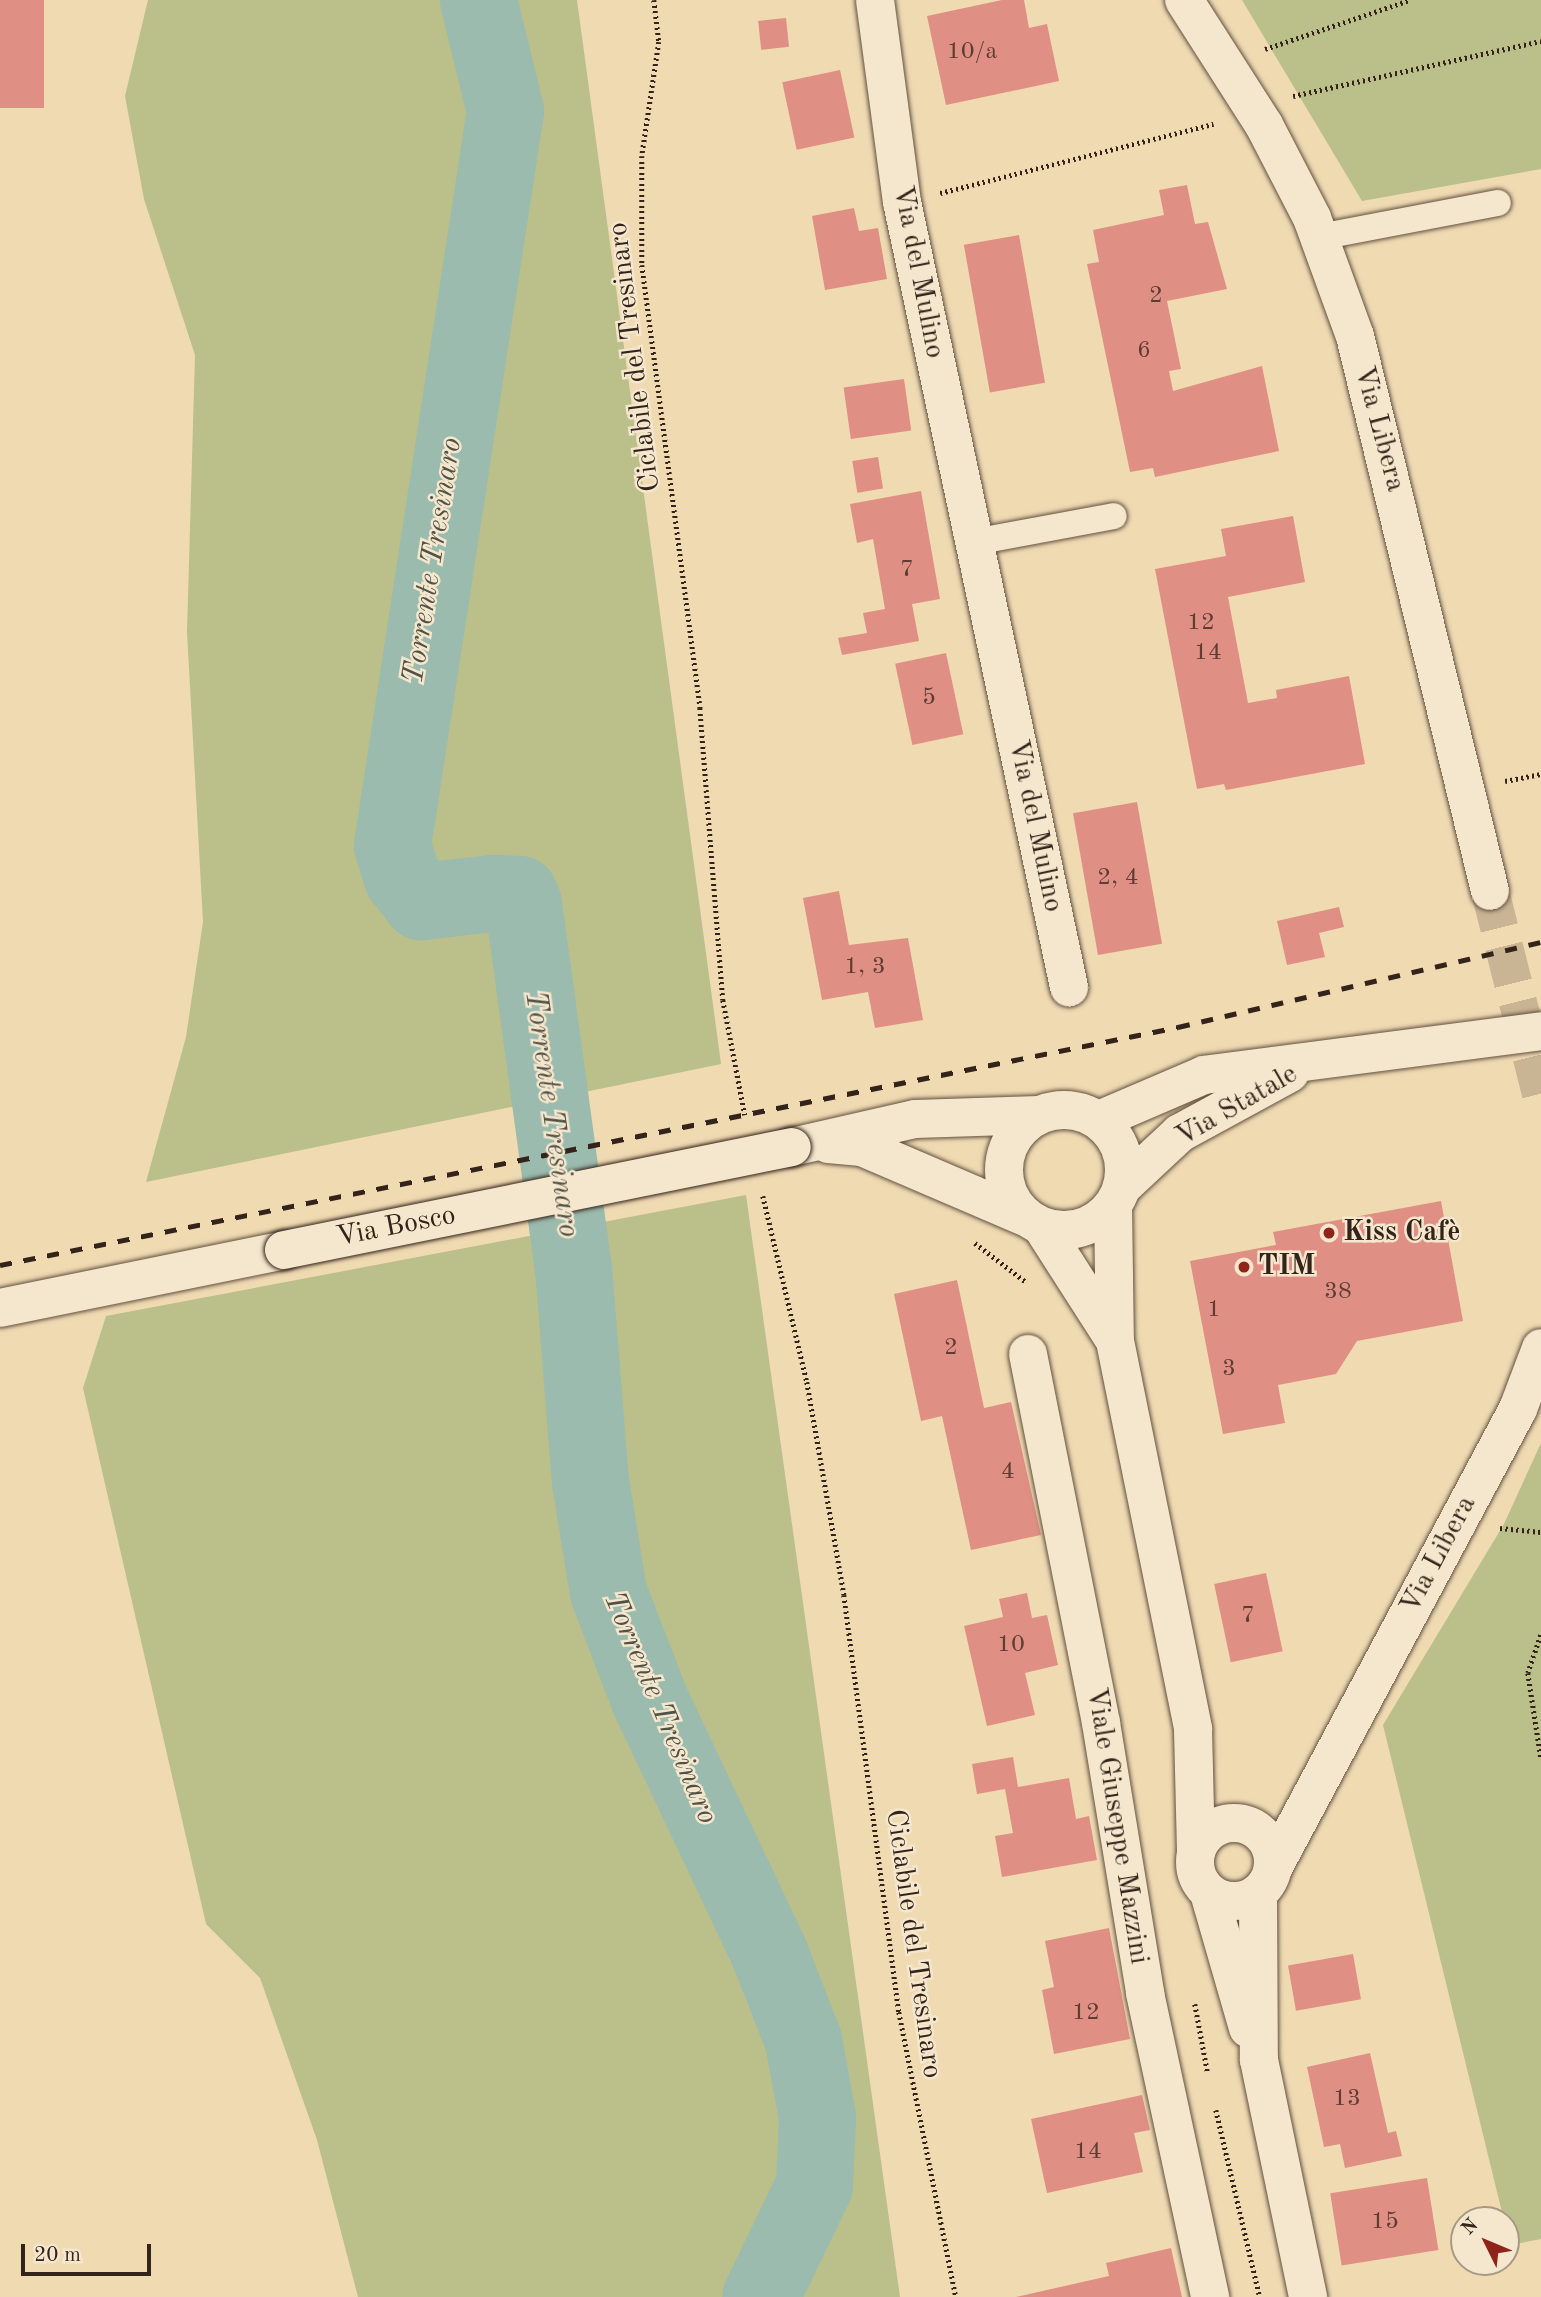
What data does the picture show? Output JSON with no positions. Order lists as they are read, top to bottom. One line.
{"streets":{"street":["Via del Mulino","Via Libera","Via Statale","Via Bosco","Viale Giuseppe Mazzini"],"path":["Ciclabile del Tresinaro"]},"crossings":[["Via Statale","Via Bosco"]],"water":["Torrente Tresinaro"],"places":["Kiss Cafè","TIM"],"house_numbers":["10/a","2","6","7","12","14","5","2, 4","1, 3","38","1","2","3","4","7","10","12","13","14","15"],"scale_bar":"20 m","north":"top left"}
